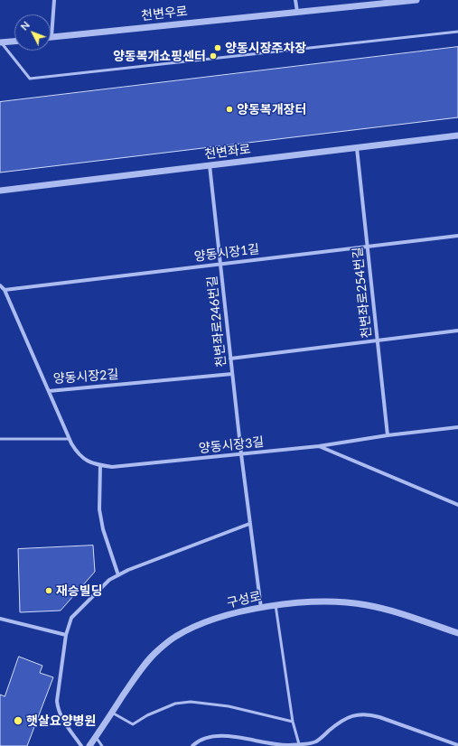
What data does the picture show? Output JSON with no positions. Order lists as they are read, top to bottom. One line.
{"streets":{"street":["천변우로","천변좌로","양동시장1길","천변좌로254번길","천변좌로246번길","양동시장2길","양동시장3길","구성로"]},"crossings":[["천변좌로","천변좌로254번길"],["천변좌로","천변좌로246번길"],["양동시장1길","천변좌로254번길"],["양동시장1길","천변좌로246번길"],["양동시장1길","양동시장2길"],["천변좌로254번길","양동시장3길"],["천변좌로246번길","양동시장2길"],["천변좌로246번길","양동시장3길"],["천변좌로246번길","구성로"],["양동시장2길","양동시장3길"]],"places":["양동시장주차장","양동복개쇼핑센터","양동복개장터","재승빌딩","햇살요양병원"],"north":"top left"}
